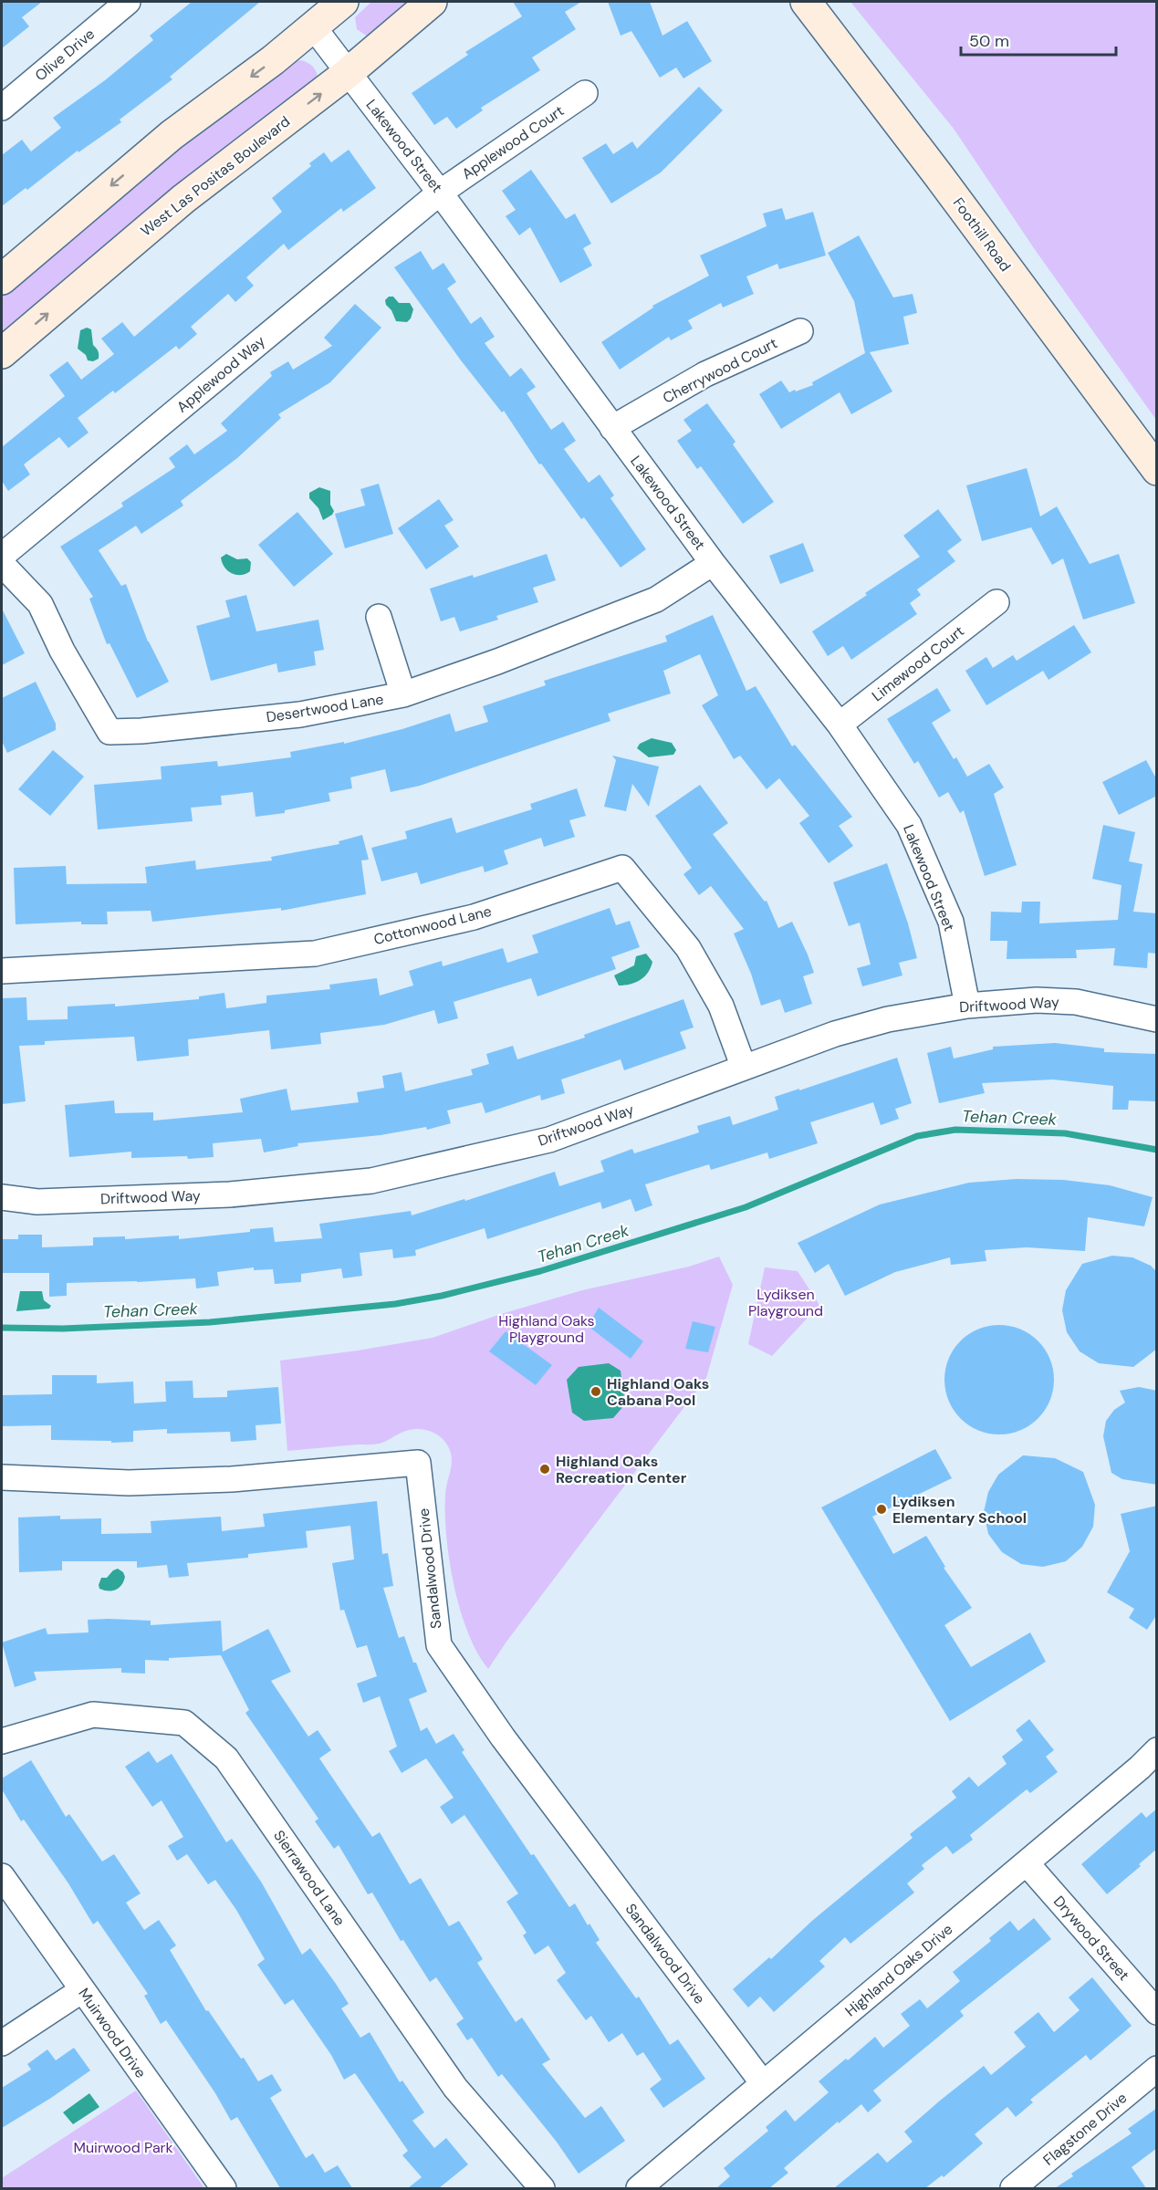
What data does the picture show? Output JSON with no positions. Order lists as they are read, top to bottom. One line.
{"streets":{"main road":["West Las Positas Boulevard","Foothill Road"],"street":["Olive Drive","Applewood Court","Lakewood Street","Cherrywood Court","Applewood Way","Limewood Court","Desertwood Lane","Cottonwood Lane","Driftwood Way","Sandalwood Drive","Sierrawood Lane","Drywood Street","Highland Oaks Drive","Muirwood Drive","Flagstone Drive"]},"crossings":[["Applewood Court","Lakewood Street"],["Applewood Court","Applewood Way"],["Lakewood Street","West Las Positas Boulevard"],["Lakewood Street","Cherrywood Court"],["Lakewood Street","Applewood Way"],["Lakewood Street","Limewood Court"],["Lakewood Street","Desertwood Lane"],["Lakewood Street","Driftwood Way"],["Cottonwood Lane","Driftwood Way"],["Sandalwood Drive","Highland Oaks Drive"],["Drywood Street","Highland Oaks Drive"]],"water":["Tehan Creek"],"parks":["Lydiksen Playground","Highland Oaks Playground","Muirwood Park"],"places":["Highland Oaks Cabana Pool","Highland Oaks Recreation Center","Lydiksen Elementary School"],"scale_bar":"50 m"}
